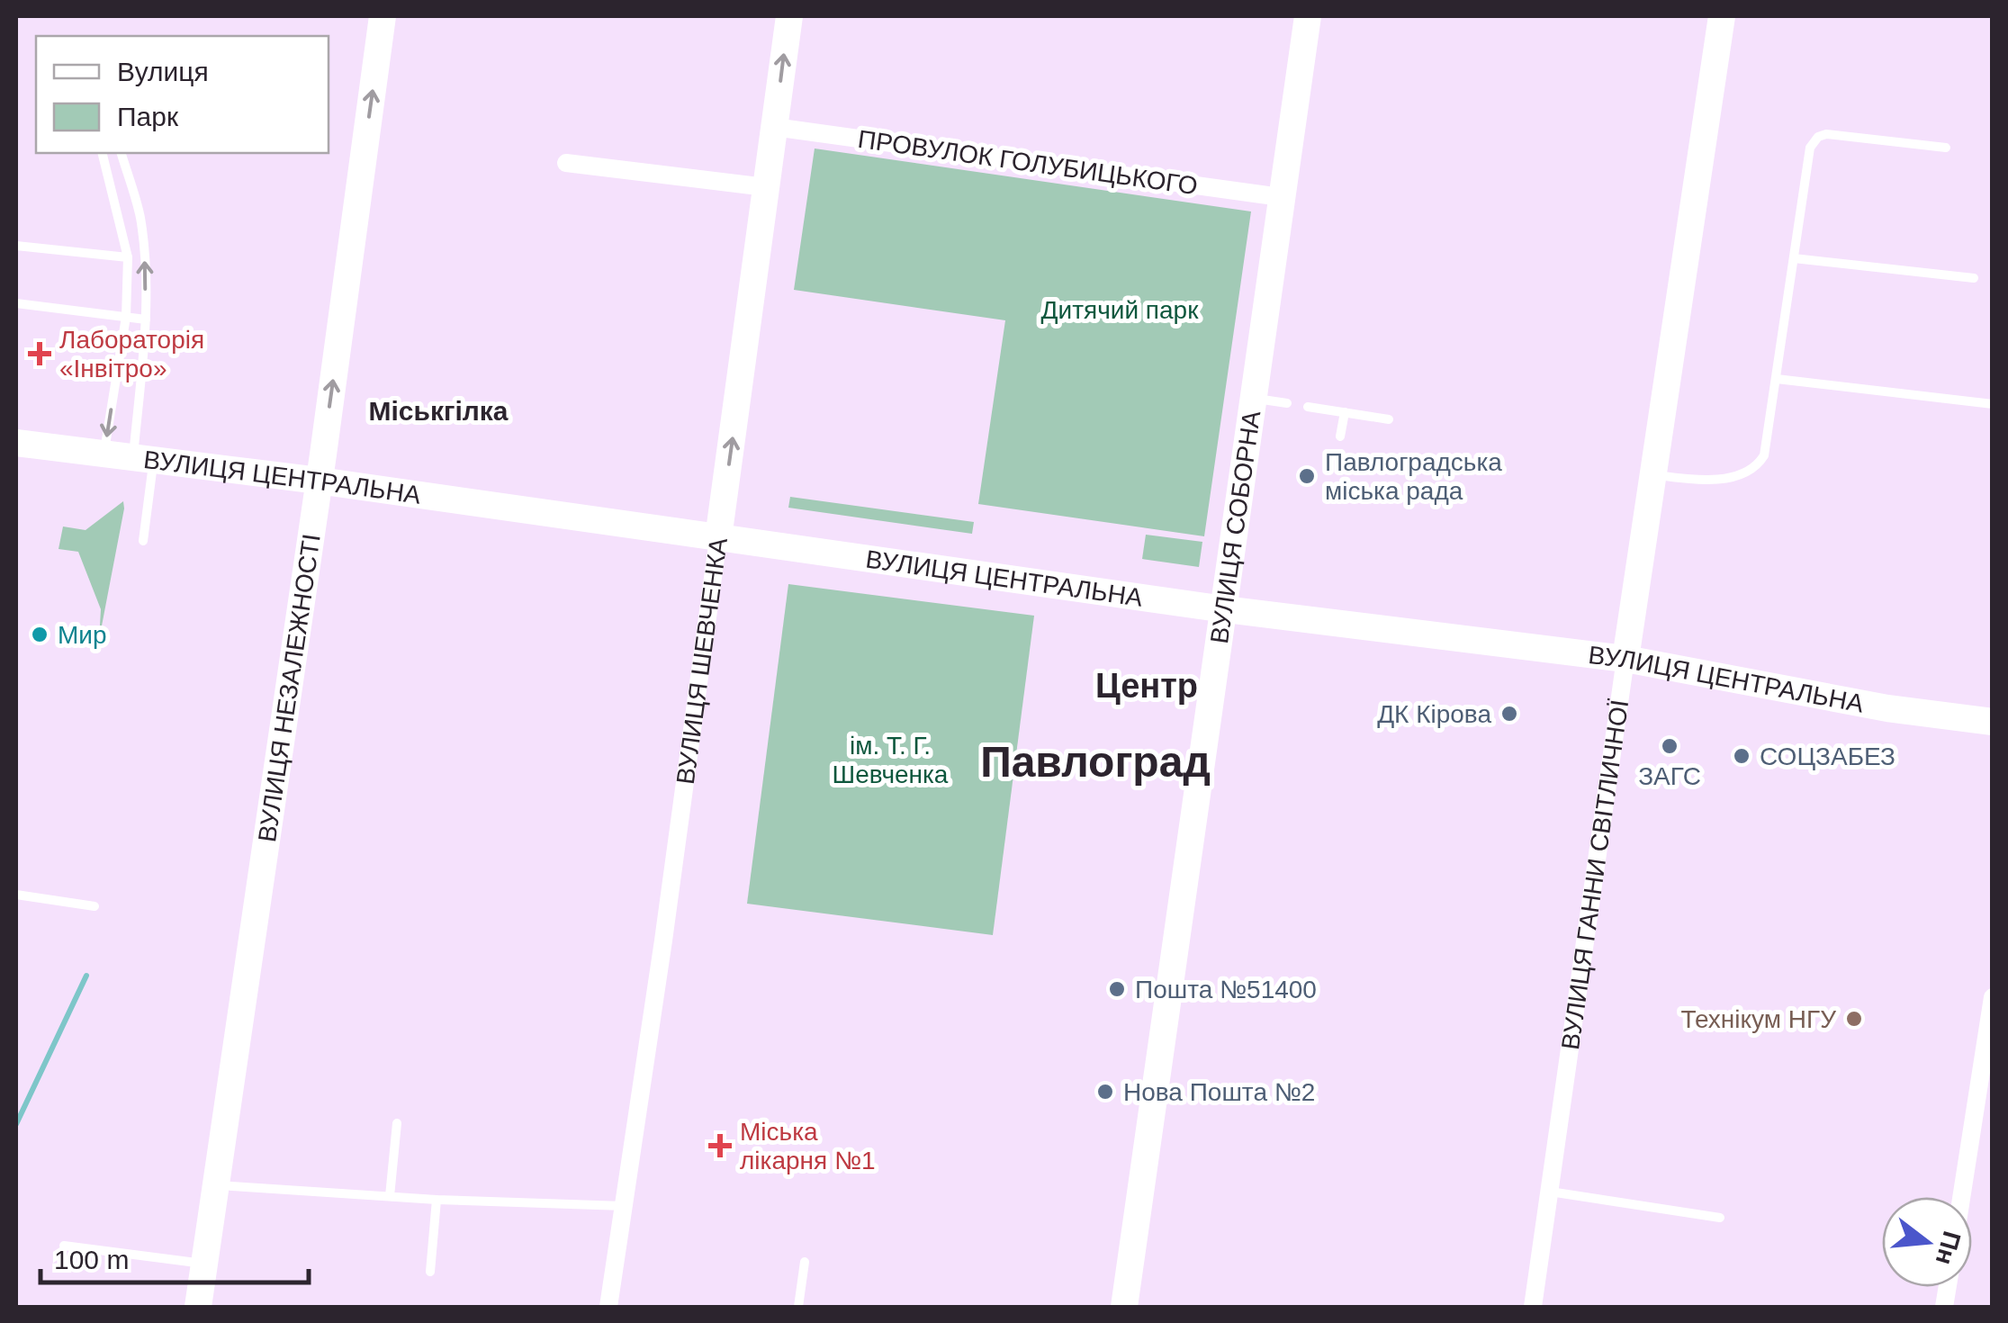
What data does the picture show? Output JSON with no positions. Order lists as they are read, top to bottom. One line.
{"streets":{"street":["ПРОВУЛОК ГОЛУБИЦЬКОГО","ВУЛИЦЯ ЦЕНТРАЛЬНА","ВУЛИЦЯ СОБОРНА","ВУЛИЦЯ ШЕВЧЕНКА","ВУЛИЦЯ НЕЗАЛЕЖНОСТІ","ВУЛИЦЯ ГАННИ СВІТЛИЧНОЇ"]},"crossings":[["ПРОВУЛОК ГОЛУБИЦЬКОГО","ВУЛИЦЯ СОБОРНА"],["ПРОВУЛОК ГОЛУБИЦЬКОГО","ВУЛИЦЯ ШЕВЧЕНКА"],["ВУЛИЦЯ ЦЕНТРАЛЬНА","ВУЛИЦЯ СОБОРНА"],["ВУЛИЦЯ ЦЕНТРАЛЬНА","ВУЛИЦЯ ШЕВЧЕНКА"],["ВУЛИЦЯ ЦЕНТРАЛЬНА","ВУЛИЦЯ НЕЗАЛЕЖНОСТІ"],["ВУЛИЦЯ ЦЕНТРАЛЬНА","ВУЛИЦЯ ГАННИ СВІТЛИЧНОЇ"]],"one_way":["ВУЛИЦЯ ШЕВЧЕНКА","ВУЛИЦЯ НЕЗАЛЕЖНОСТІ"],"districts":["Міськгілка","Центр","Павлоград"],"parks":["Дитячий парк","ім. Т. Г. Шевченка"],"places":{"health":["Лабораторія «Інвітро»","Міська лікарня №1"],"other":["Павлоградська міська рада","Мир","ДК Кірова","ЗАГС","СОЦЗАБЕЗ","Пошта №51400","Технікум НГУ","Нова Пошта №2"]},"legend":["Вулиця","Парк"],"scale_bar":"100 m","north":"right"}
